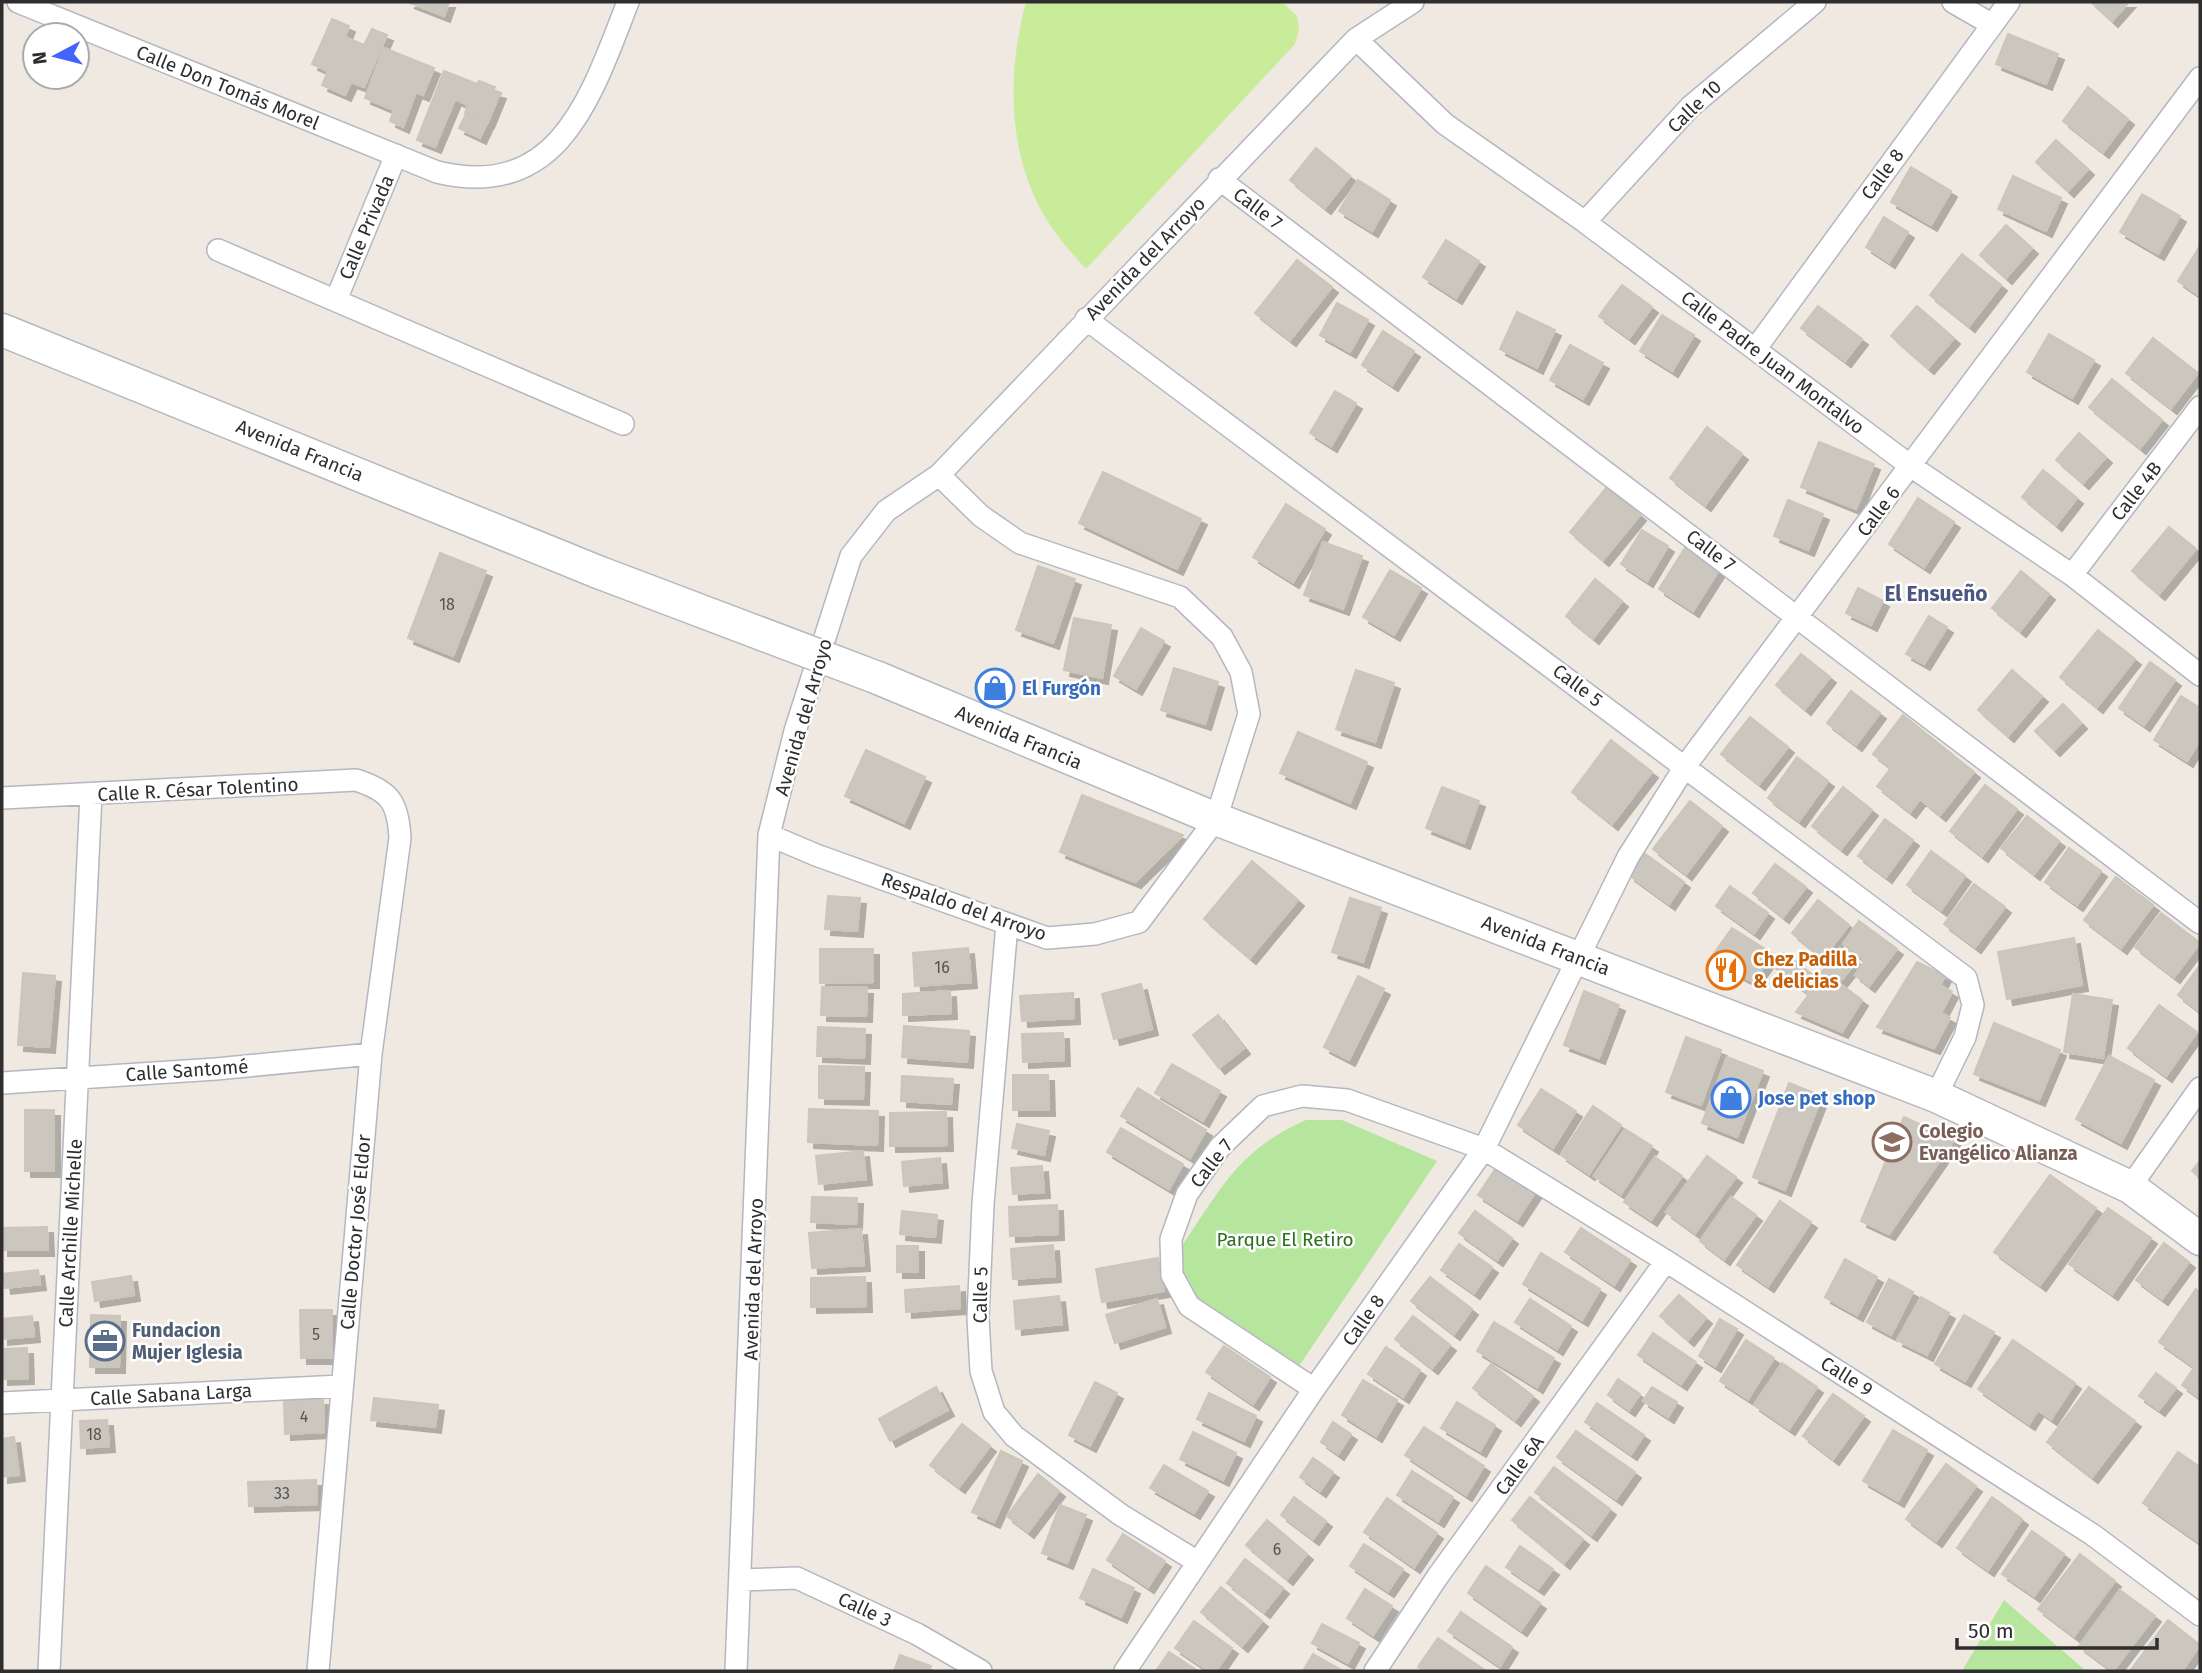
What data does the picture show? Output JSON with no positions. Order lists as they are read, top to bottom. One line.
{"streets":{"main road":["Avenida Francia"],"street":["Calle Don Tomás Morel","Calle 10","Calle 8","Calle 7","Calle Privada","Avenida del Arroyo","Calle Padre Juan Montalvo","Calle 4B","Calle 6","Calle 5","Calle R. César Tolentino","Respaldo del Arroyo","Calle Santomé","Calle Doctor José Eldor","Calle Archille Michelle","Calle 9","Calle Sabana Larga","Calle 6A","Calle 3"]},"crossings":[["Calle Don Tomás Morel","Calle Privada"],["Calle 10","Calle Padre Juan Montalvo"],["Calle 8","Calle 7"],["Calle 8","Calle Padre Juan Montalvo"],["Calle 8","Avenida Francia"],["Calle 8","Calle 6"],["Calle 8","Calle 5"],["Calle 8","Calle 9"],["Calle 7","Avenida del Arroyo"],["Calle 7","Calle 6"],["Calle 7","Calle 9"],["Avenida del Arroyo","Calle Padre Juan Montalvo"],["Avenida del Arroyo","Calle 5"],["Avenida del Arroyo","Respaldo del Arroyo"],["Avenida del Arroyo","Calle 3"],["Calle Padre Juan Montalvo","Calle 4B"],["Calle Padre Juan Montalvo","Calle 6"],["Avenida Francia","Calle 6"],["Avenida Francia","Calle 5"],["Avenida Francia","Respaldo del Arroyo"],["Calle 6","Calle 5"],["Calle 5","Respaldo del Arroyo"],["Calle R. César Tolentino","Calle Doctor José Eldor"],["Calle R. César Tolentino","Calle Archille Michelle"],["Calle Santomé","Calle Doctor José Eldor"],["Calle Santomé","Calle Archille Michelle"],["Calle Doctor José Eldor","Calle Sabana Larga"],["Calle Archille Michelle","Calle Sabana Larga"],["Calle 9","Calle 6A"]],"districts":["El Ensueño"],"parks":["Parque El Retiro"],"places":{"shop":["El Furgón","Jose pet shop"],"restaurant":["Chez Padilla & delicias"],"school or university":["Colegio Evangélico Alianza"],"office":["Fundacion Mujer Iglesia"]},"house_numbers":["18","16","5","4","18","33","6"],"scale_bar":"50 m","north":"left"}
